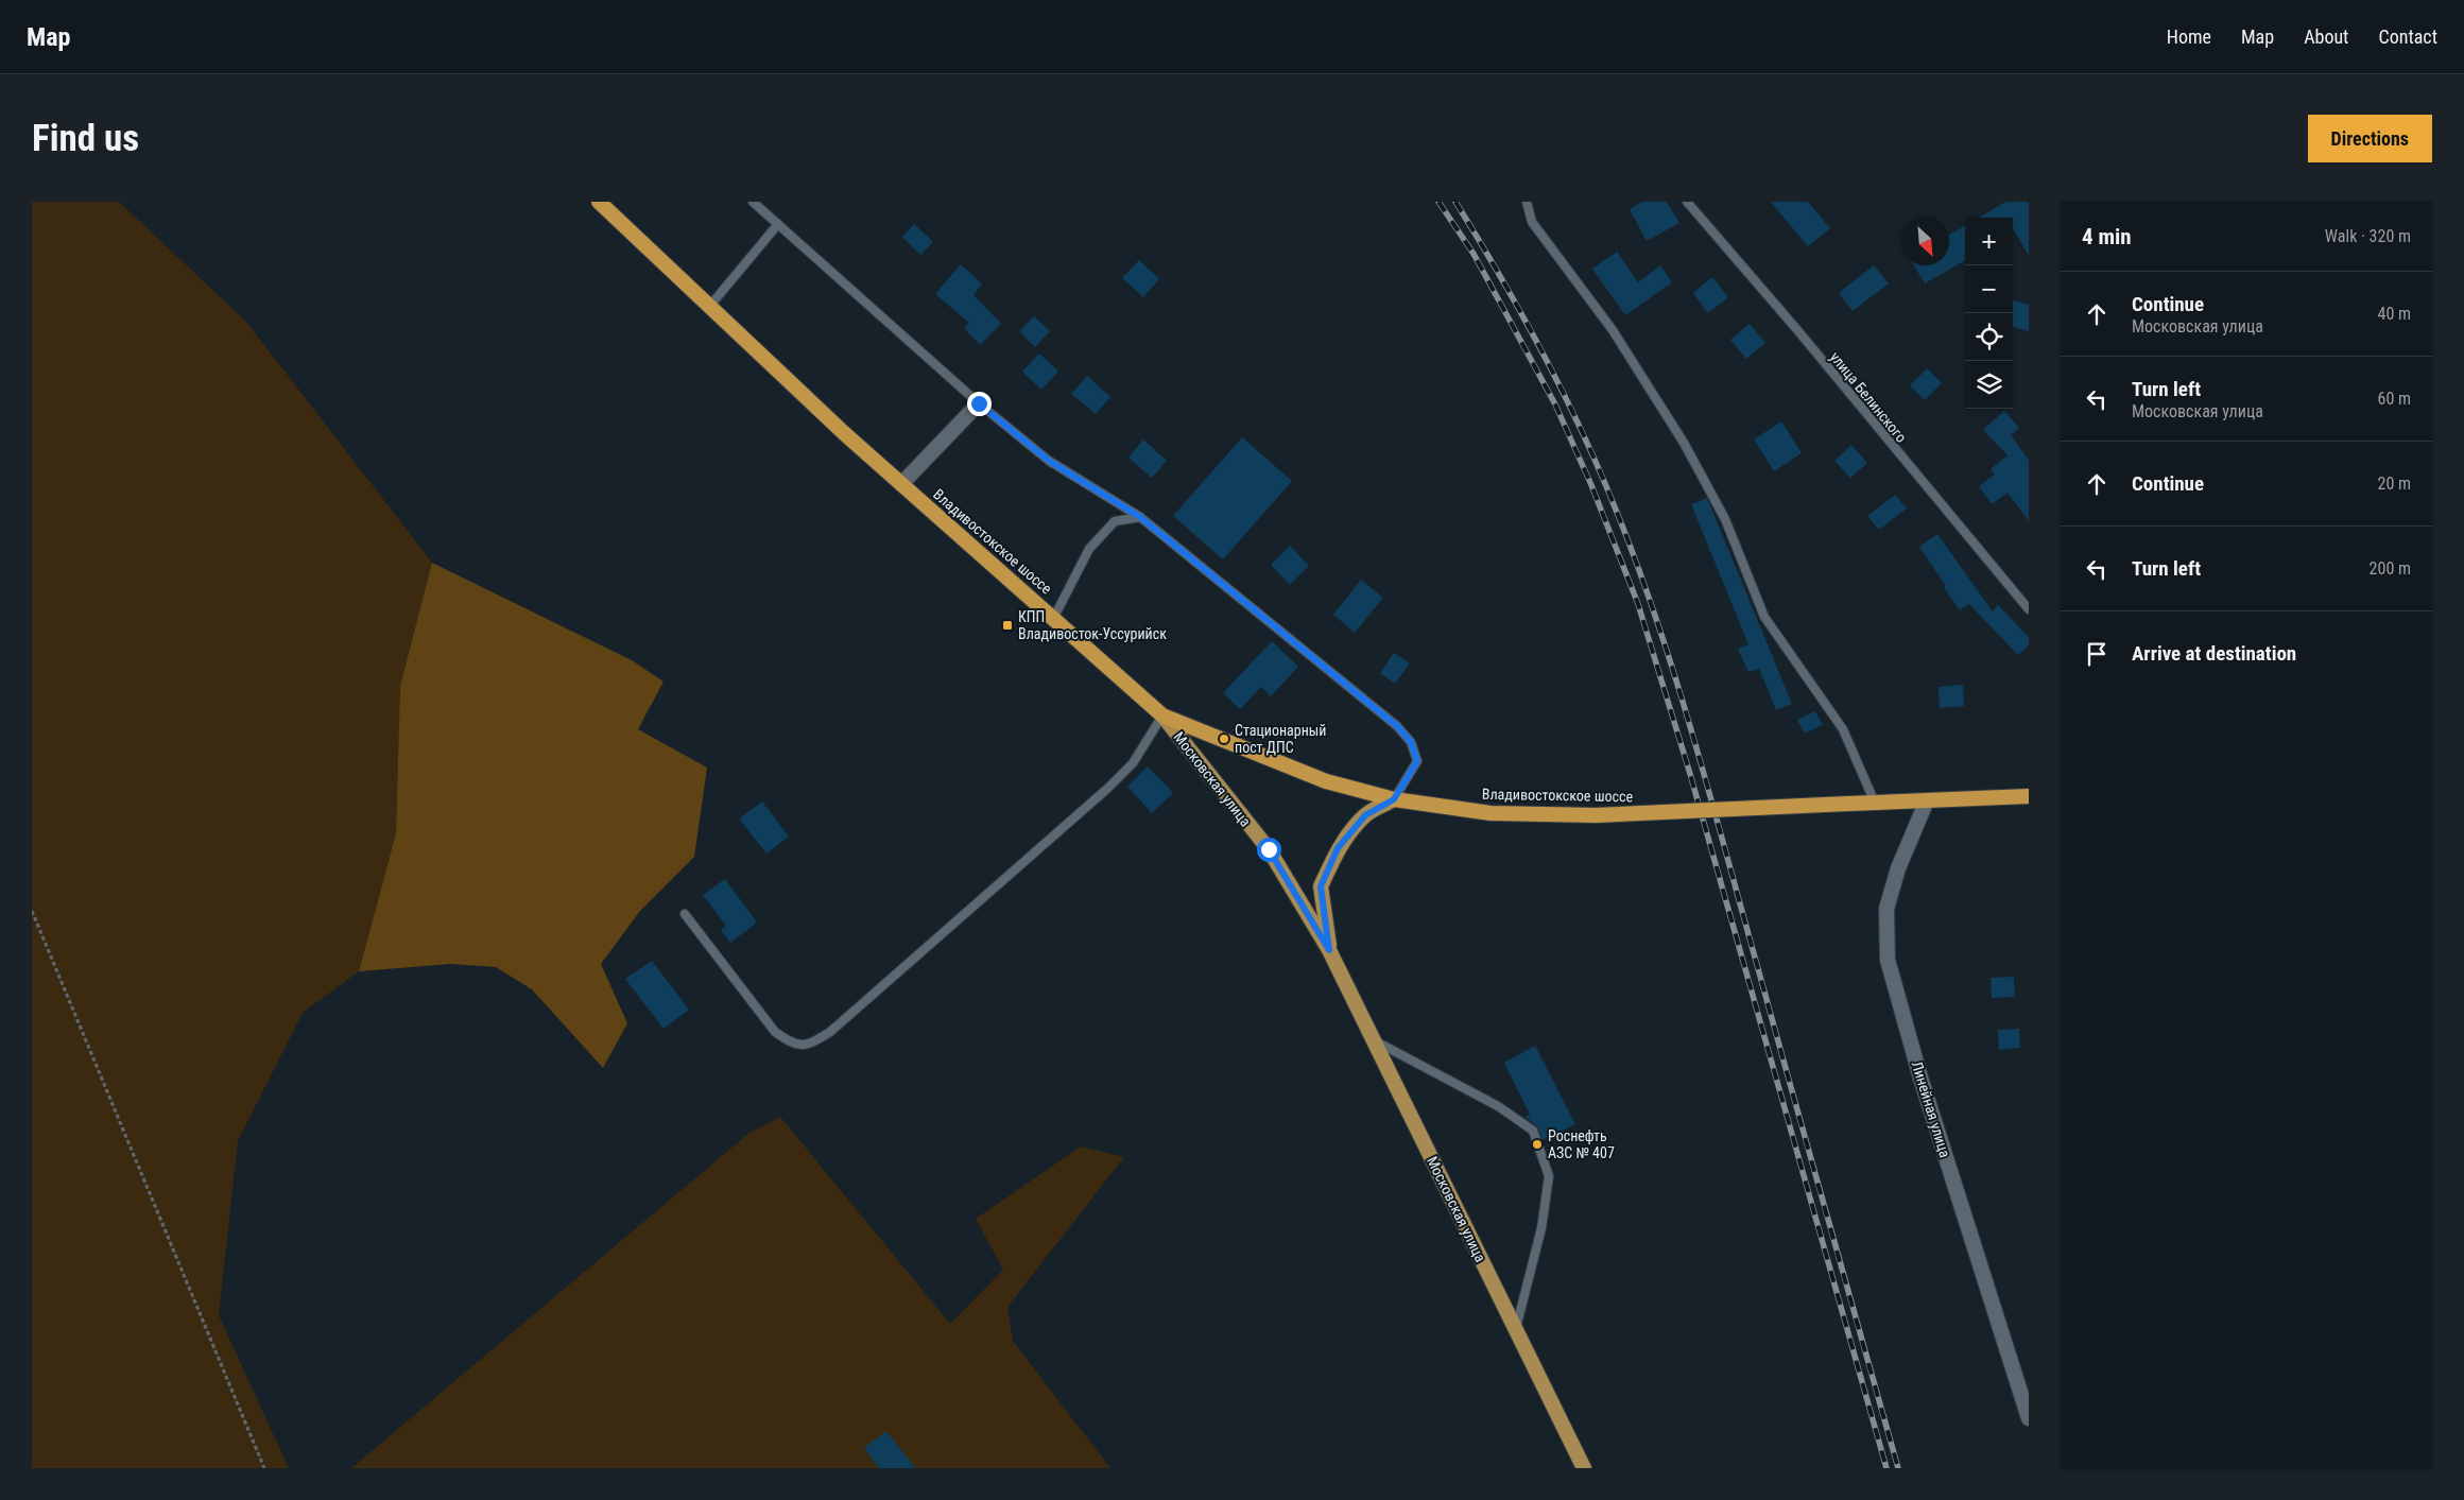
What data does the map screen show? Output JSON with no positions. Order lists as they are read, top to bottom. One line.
{"streets":{"highway":["Владивостокское шоссе"],"main road":["Московская улица"],"street":["Линейная улица"],"lane":["улица Белинского"]},"crossings":[["Владивостокское шоссе","Московская улица"],["Владивостокское шоссе","Линейная улица"]],"places":{"transit":["КПП Владивосток-Уссурийск"],"other":["Стационарный пост ДПС","Роснефть АЗС № 407"]},"north":"bottom right","page":{"header":"Map","nav":["Home","Map","About","Contact"],"buttons":"Directions","title":"Find us","heading":["4 min","Walk · 320 m"],"map_buttons":["+","−"],"list":[["Continue","Московская улица","40 m"],["Turn left","Московская улица","60 m"],["Continue","20 m"],["Turn left","200 m"],"Arrive at destination"]}}
